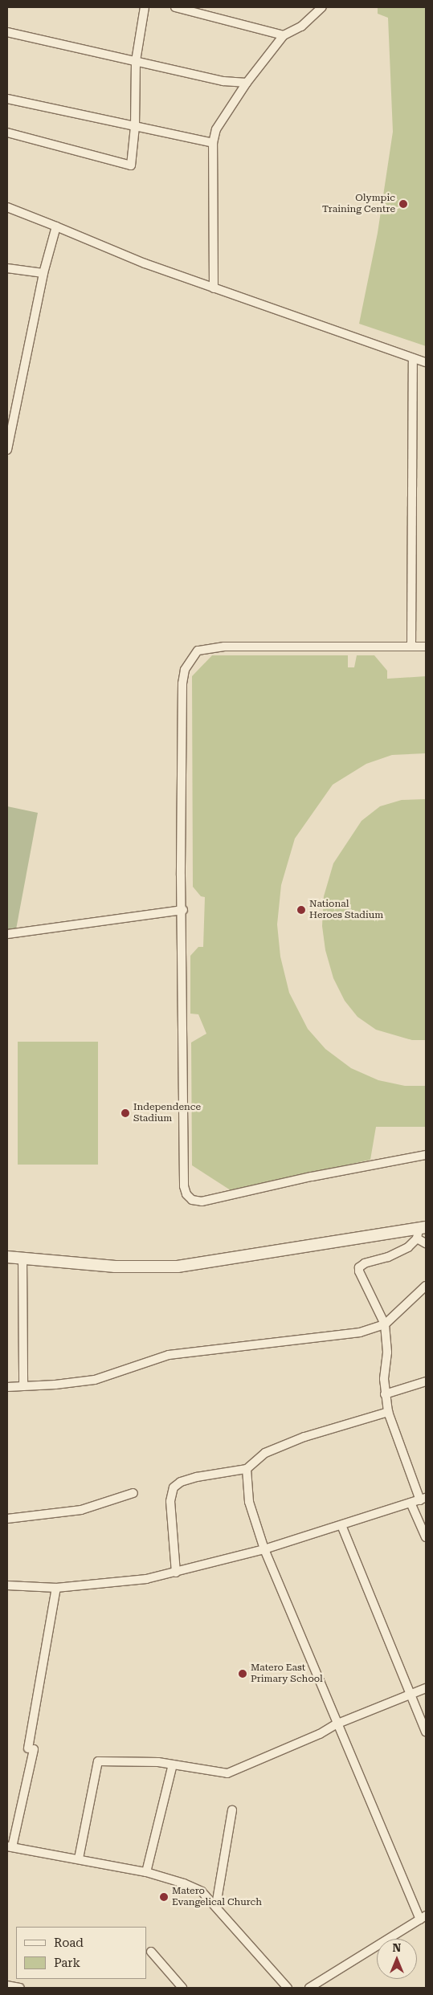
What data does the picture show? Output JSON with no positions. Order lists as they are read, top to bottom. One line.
{"places":["Olympic Training Centre","National Heroes Stadium","Independence Stadium","Matero East Primary School","Matero Evangelical Church"],"legend":["Road","Park"],"north":"top"}
